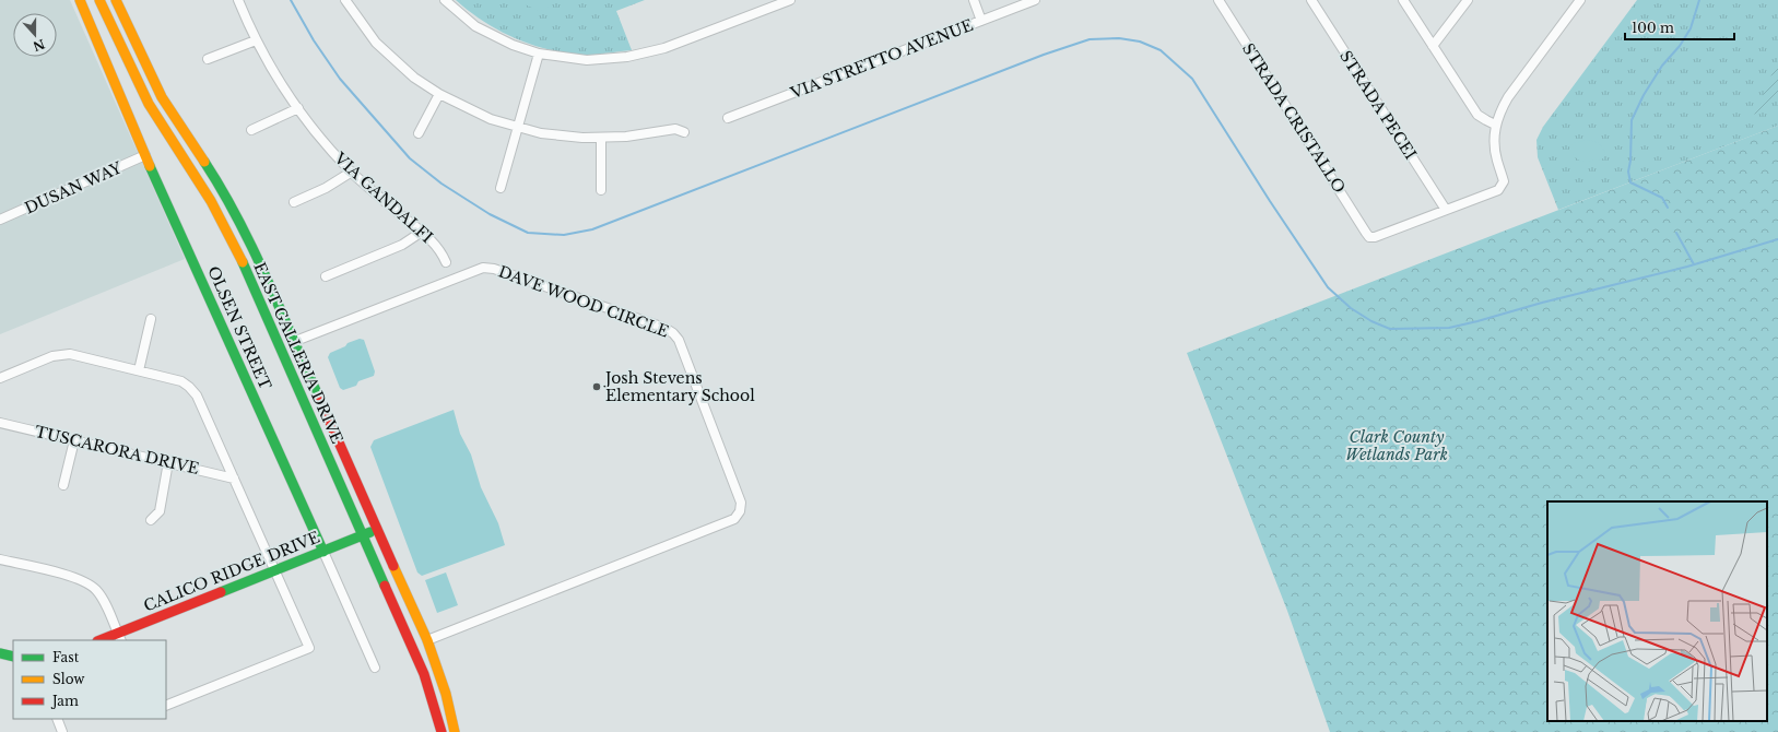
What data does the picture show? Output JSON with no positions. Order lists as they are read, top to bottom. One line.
{"streets":{"main road":["OLSEN STREET","EAST GALLERIA DRIVE","CALICO RIDGE DRIVE"],"street":["VIA STRETTO AVENUE","STRADA PECEI","STRADA CRISTALLO","DUSAN WAY","VIA GANDALFI","DAVE WOOD CIRCLE","TUSCARORA DRIVE"]},"crossings":[["STRADA PECEI","STRADA CRISTALLO"],["DUSAN WAY","OLSEN STREET"],["DAVE WOOD CIRCLE","EAST GALLERIA DRIVE"],["OLSEN STREET","CALICO RIDGE DRIVE"],["EAST GALLERIA DRIVE","CALICO RIDGE DRIVE"]],"parks":["Clark County Wetlands Park"],"places":["Josh Stevens Elementary School"],"legend":["Fast","Slow","Jam"],"scale_bar":"100 m","north":"bottom"}
